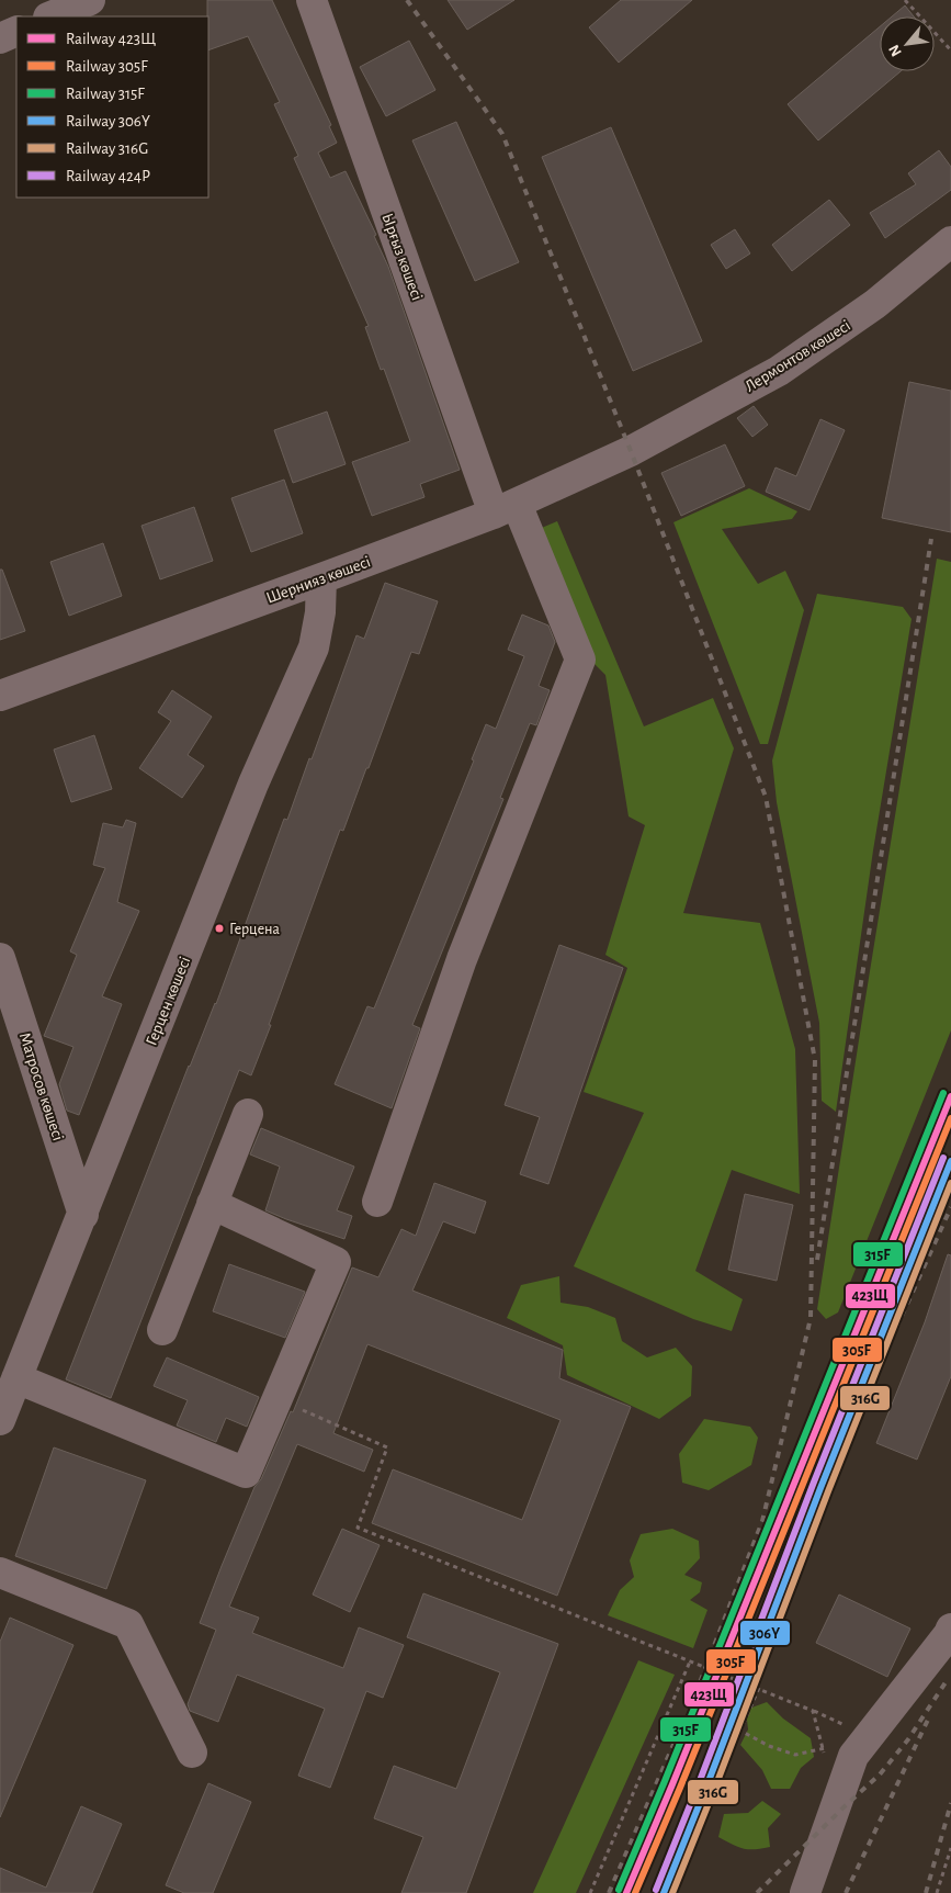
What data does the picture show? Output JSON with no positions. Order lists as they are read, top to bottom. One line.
{"streets":{"street":["Ырғыз көшесі","Лермонтов көшесі","Шернияз көшесі","Герцен көшесі","Матросов көшесі"]},"crossings":[["Ырғыз көшесі","Шернияз көшесі"],["Лермонтов көшесі","Шернияз көшесі"],["Шернияз көшесі","Герцен көшесі"],["Герцен көшесі","Матросов көшесі"]],"places":["Герцена"],"lines":["rail line 315F","rail line 423Щ","rail line 305F","rail line 424Р","rail line 306Y","rail line 316G"],"legend":["Railway 423Щ","Railway 305F","Railway 315F","Railway 306Y","Railway 316G","Railway 424Р"],"north":"bottom left"}
